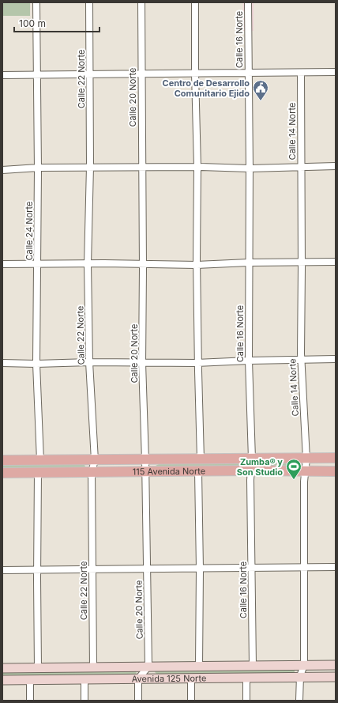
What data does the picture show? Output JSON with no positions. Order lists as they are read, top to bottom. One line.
{"streets":{"main road":["115 Avenida Norte","Avenida 125 Norte"],"street":["Calle 16 Norte","Calle 22 Norte","Calle 20 Norte","Calle 14 Norte","Calle 24 Norte"]},"crossings":[["Calle 16 Norte","115 Avenida Norte"],["Calle 16 Norte","Avenida 125 Norte"],["Calle 22 Norte","115 Avenida Norte"],["Calle 22 Norte","Avenida 125 Norte"],["Calle 20 Norte","115 Avenida Norte"],["Calle 20 Norte","Avenida 125 Norte"],["Calle 14 Norte","115 Avenida Norte"],["Calle 14 Norte","Avenida 125 Norte"],["Calle 24 Norte","115 Avenida Norte"]],"places":{"public building":["Centro de Desarrollo Comunitario Ejido"],"sports":["Zumba® y Son Studio"]},"scale_bar":"100 m"}
